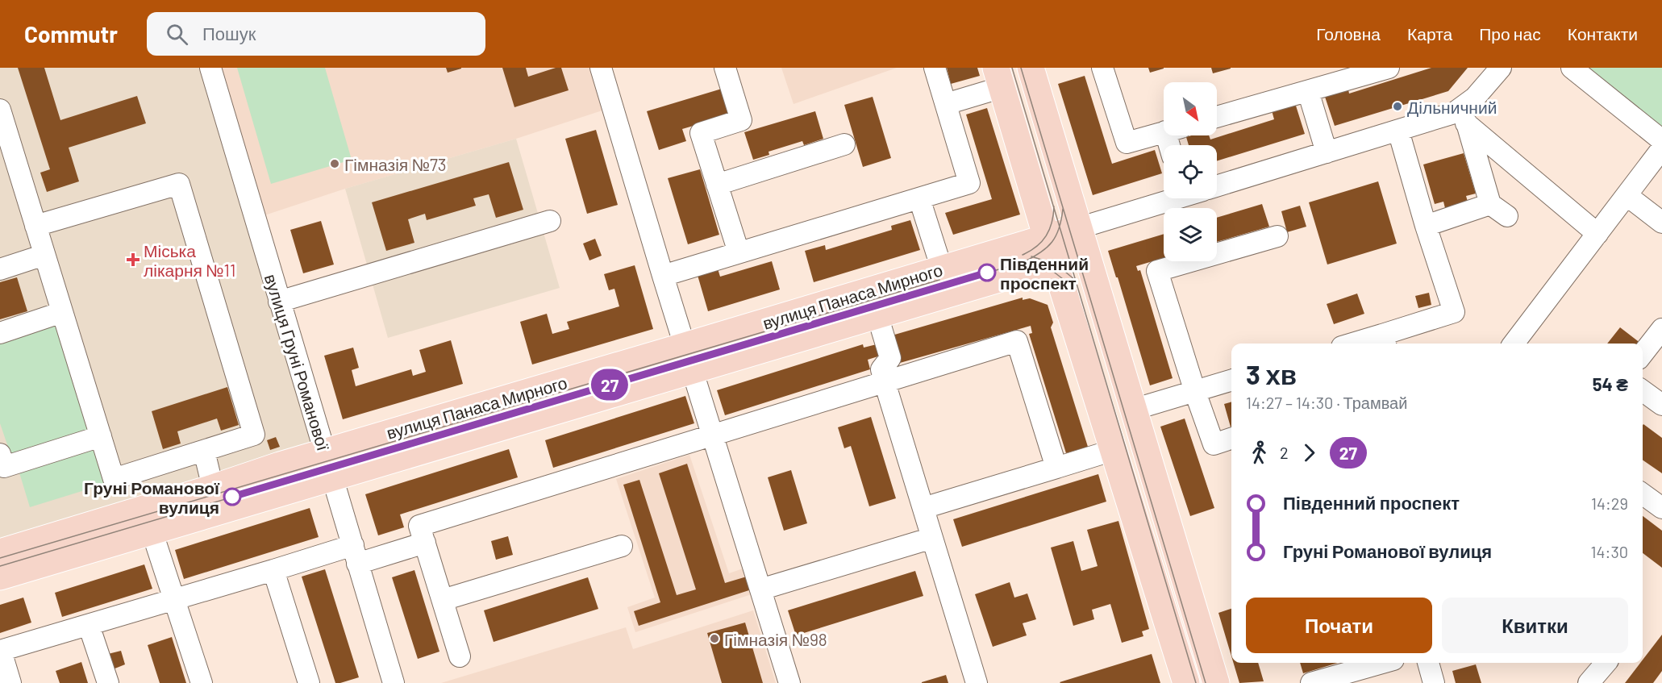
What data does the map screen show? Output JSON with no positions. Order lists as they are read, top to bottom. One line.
{"streets":{"main road":["вулиця Панаса Мирного"],"street":["вулиця Груні Романової"]},"crossings":[["вулиця Панаса Мирного","вулиця Груні Романової"]],"places":{"other":["Дільничний","Гімназія №73","Південний проспект","Груні Романової вулиця","Гімназія №98"],"health":["Міська лікарня №11"]},"lines":["tram line 27"],"north":"bottom right","page":{"header":"Commutr","search":"Пошук","nav":["Головна","Карта","Про нас","Контакти"],"on_map":"27","heading":["3 хв","14:27 – 14:30 · Трамвай","54 ₴"],"legs":["2","27"],"list":[{"name":"Південний проспект","value":"14:29"},{"name":"Груні Романової вулиця","value":"14:30"}],"buttons":["Почати","Квитки"]}}
